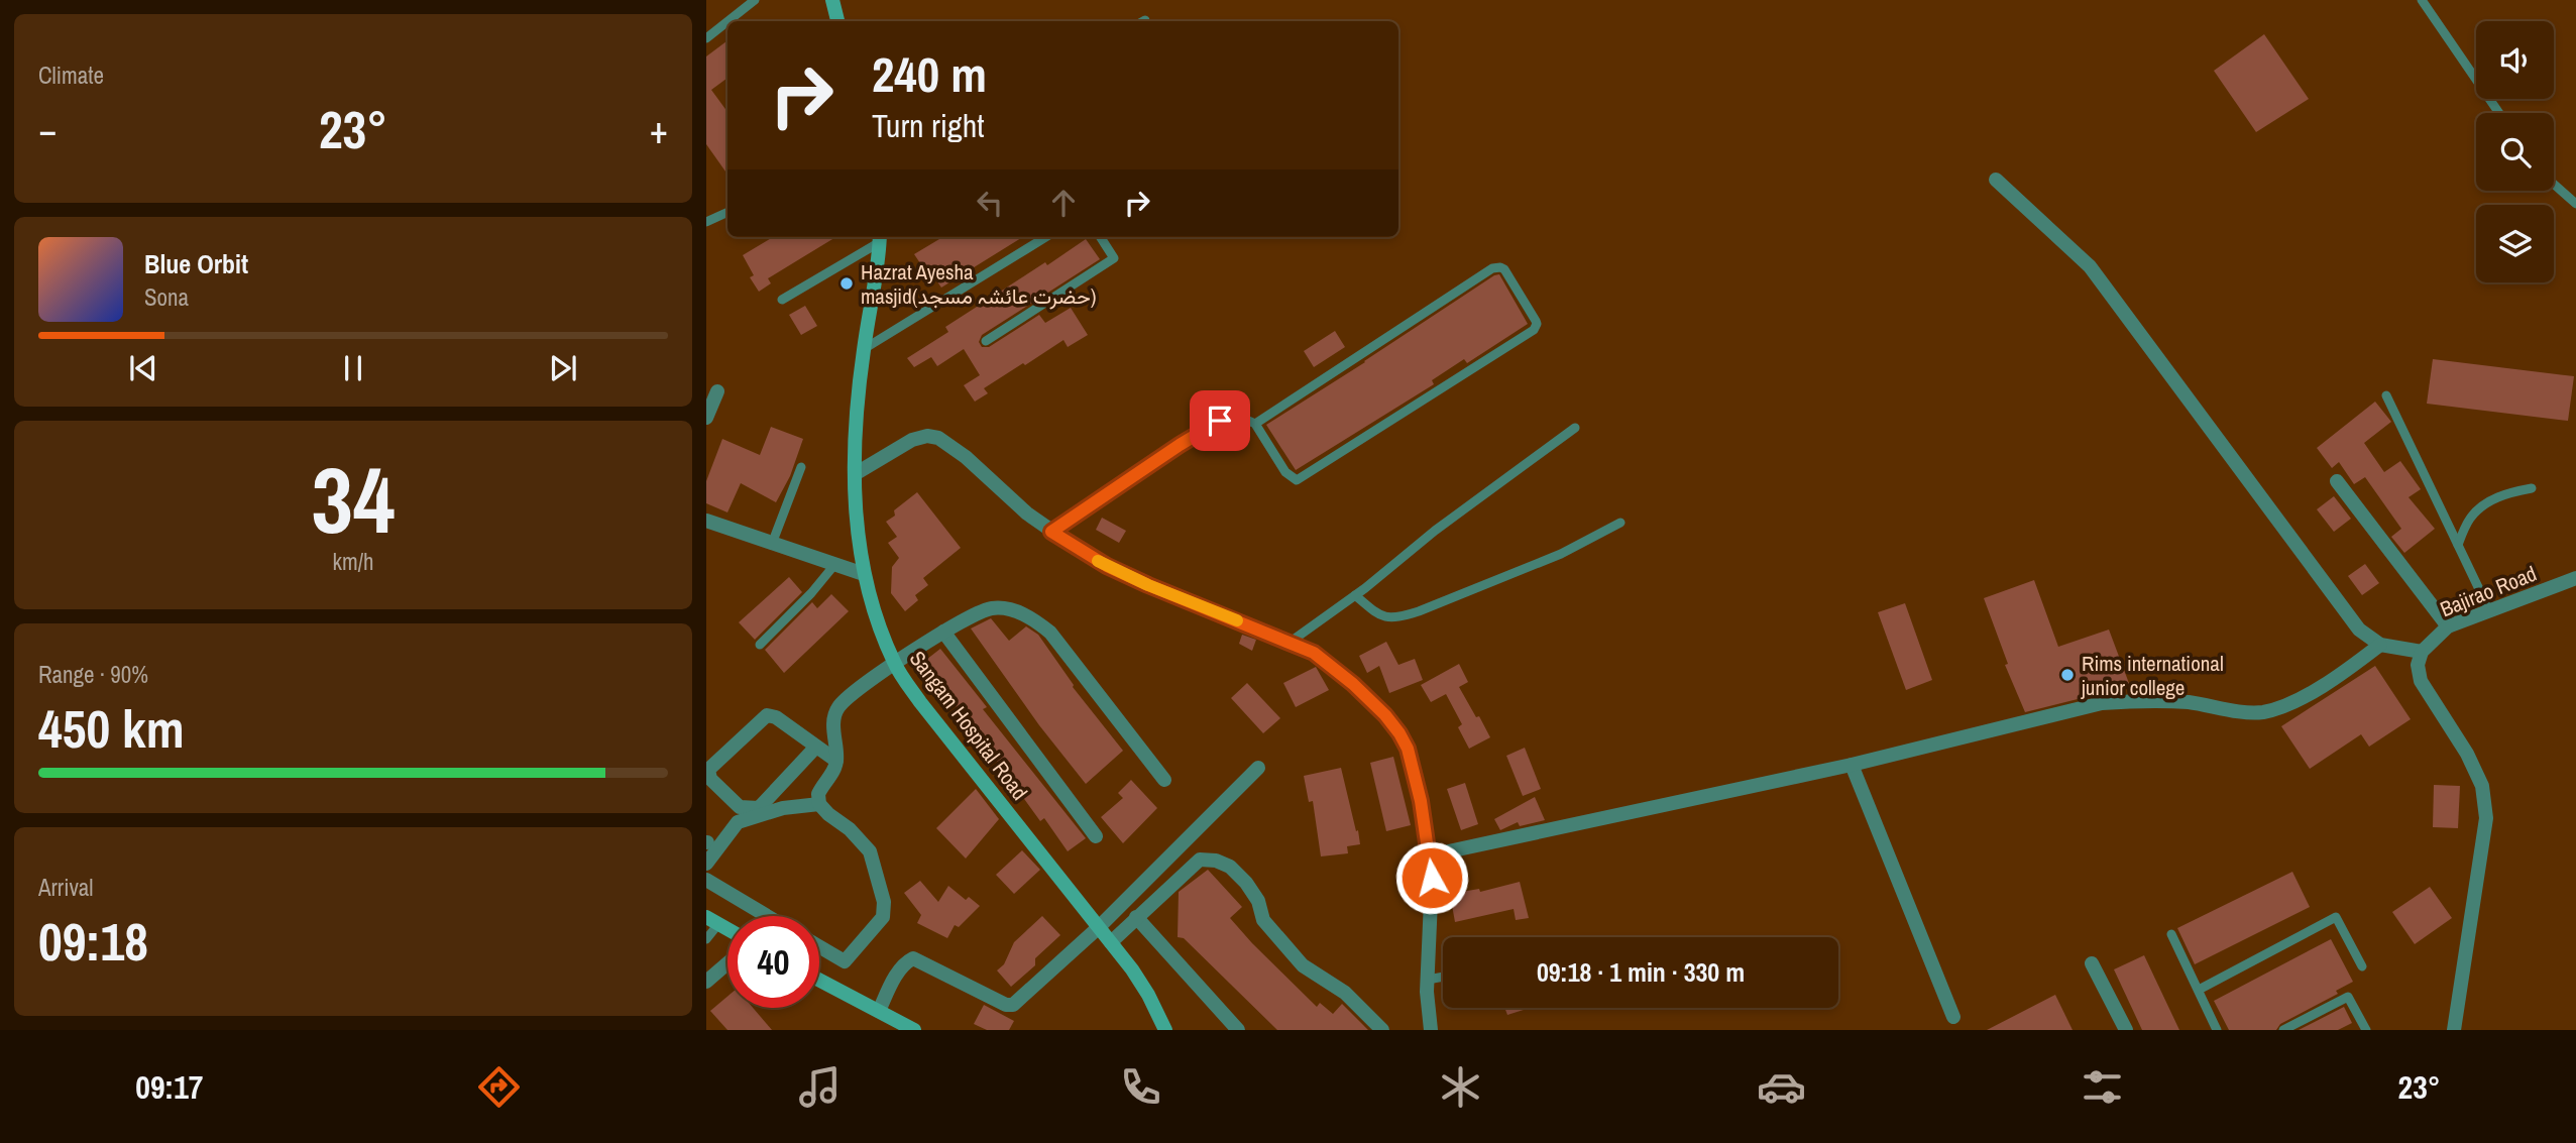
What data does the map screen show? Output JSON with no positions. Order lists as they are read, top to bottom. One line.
{"streets":{"main road":["Sangam Hospital Road"],"street":["Bajirao Road"]},"places":["Hazrat Ayesha masjid(حضرت عائشہ مسجد)","Rims international junior college"],"page":{"tile":["Climate",["34","km/h"],["Range · 90%","450 km"],["Arrival","09:18"]],"turn":["240 m","Turn right"],"heat":["−","23°","+"],"song":["Blue Orbit","Sona"],"limit":"40","trip":"09:18 · 1 min · 330 m","tabs":["09:17","23°"]}}
